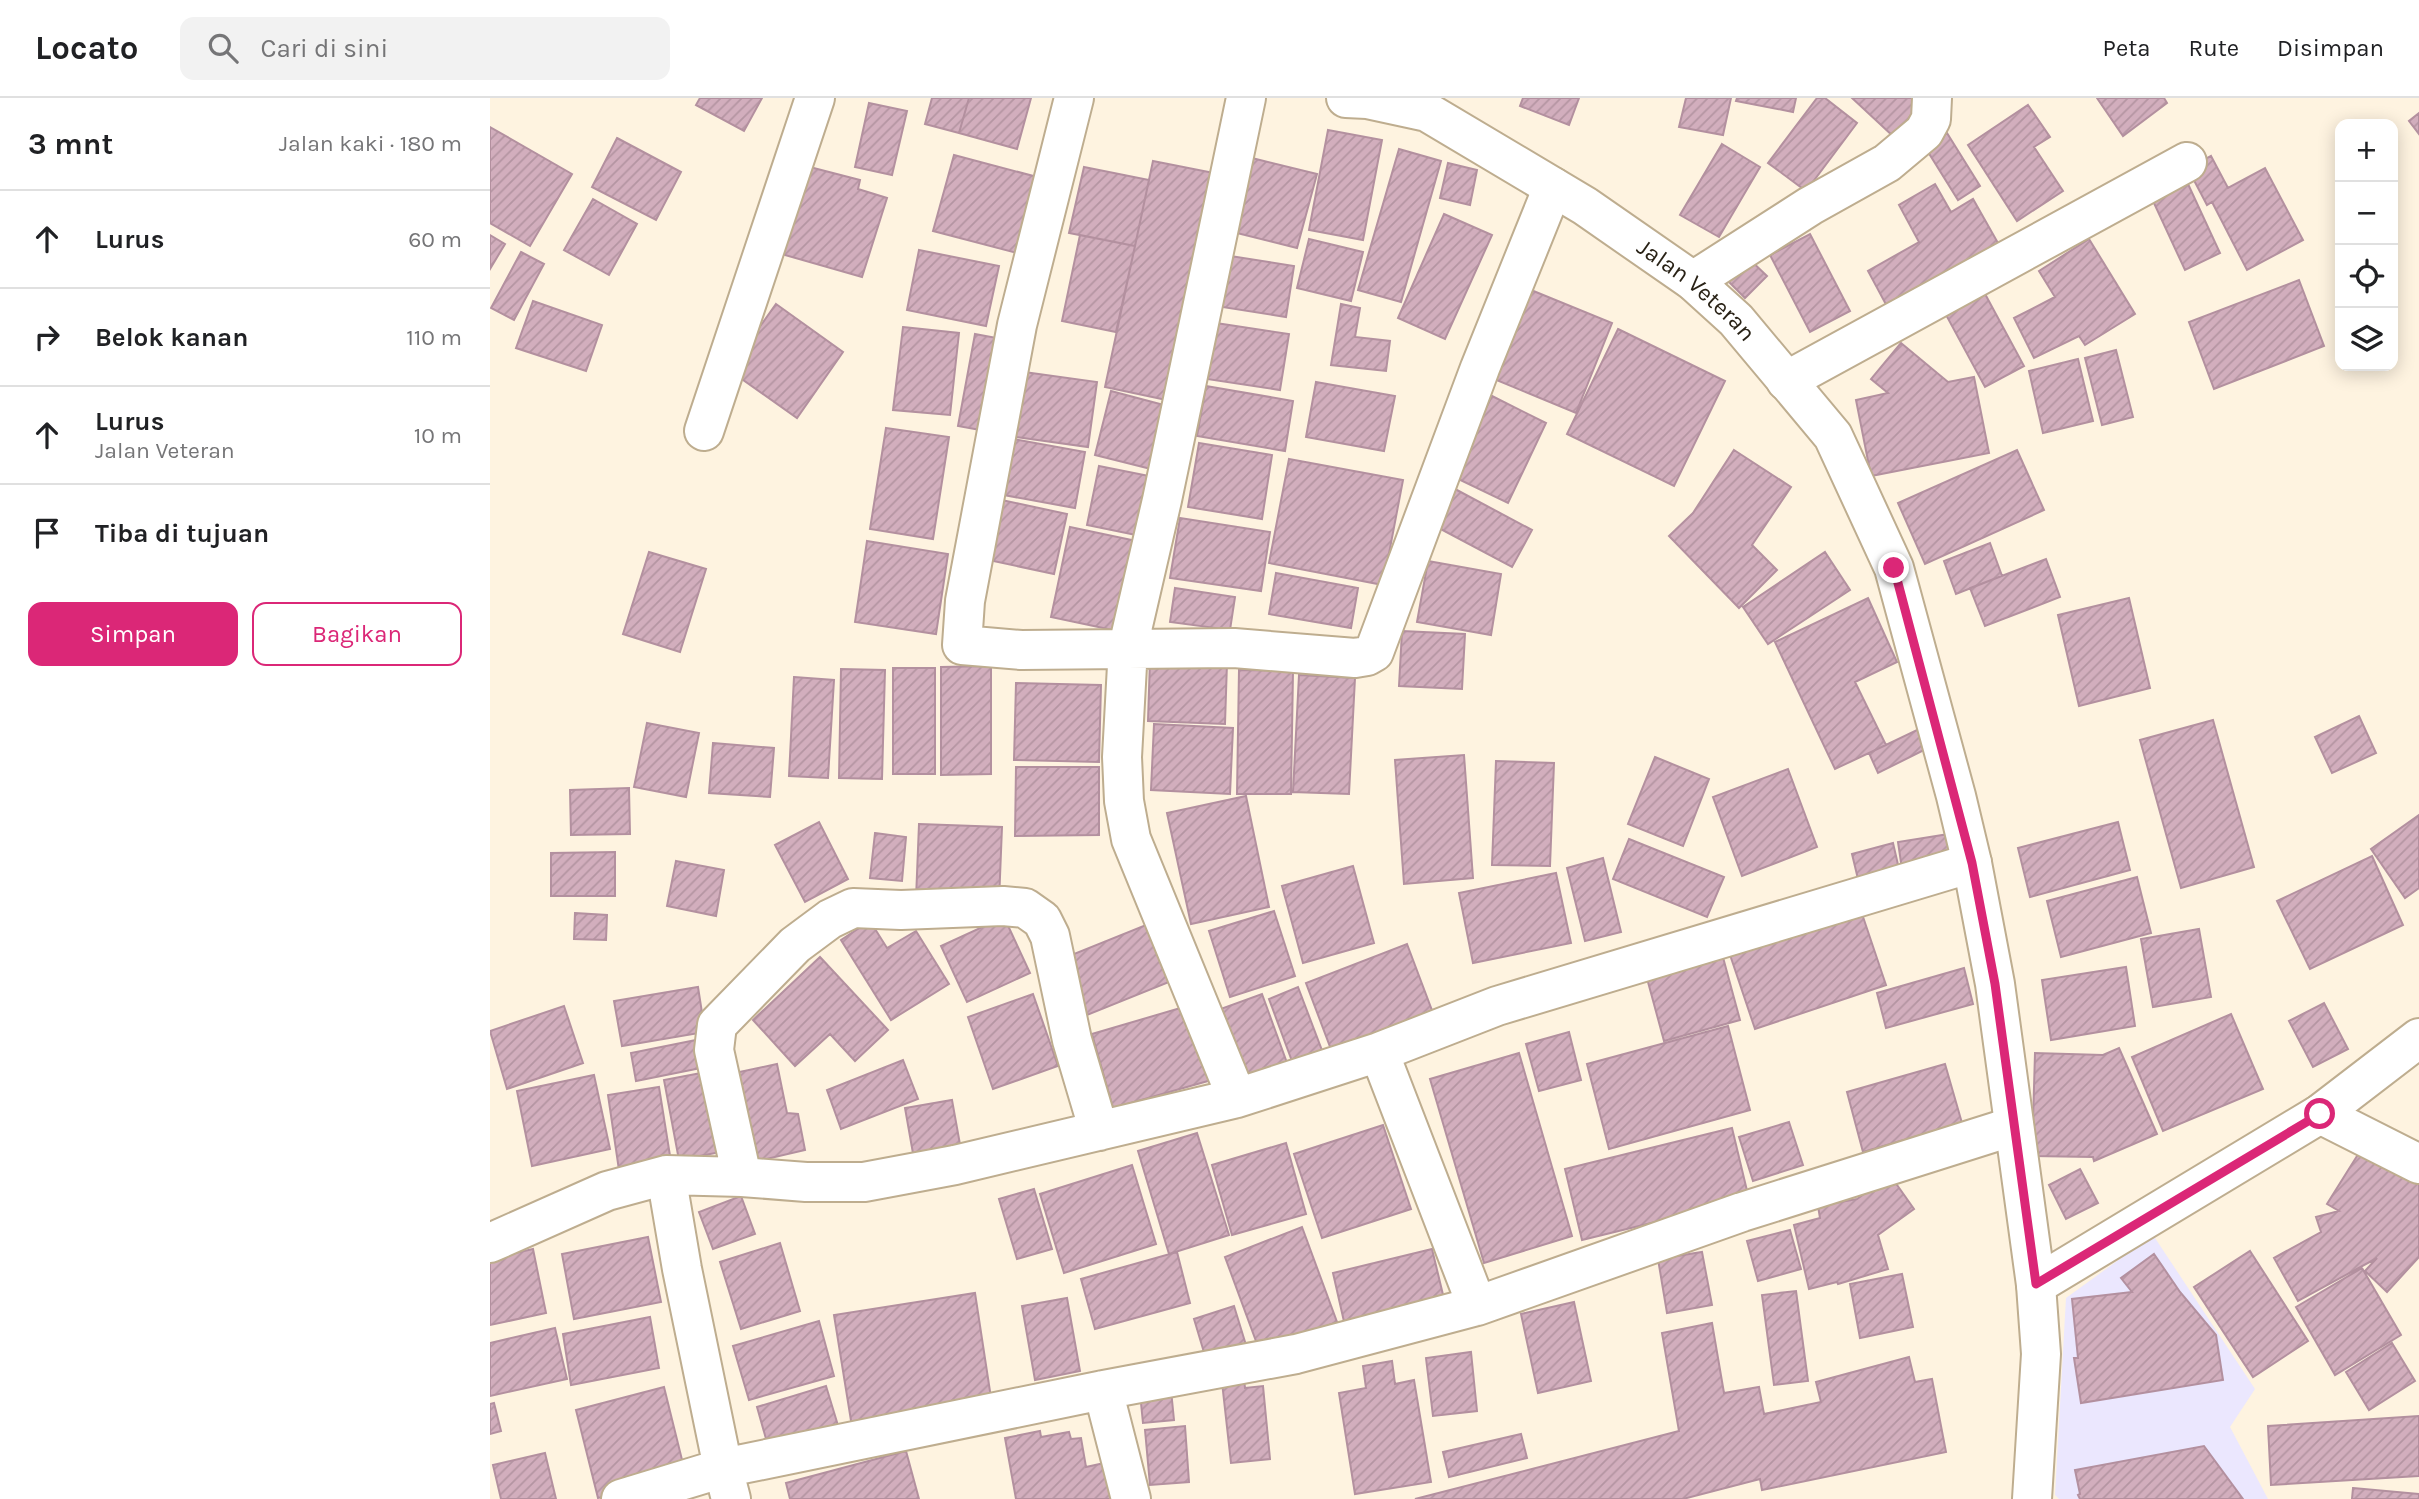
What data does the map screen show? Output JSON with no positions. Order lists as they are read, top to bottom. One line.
{"streets":{"street":["Jalan Veteran"]},"page":{"header":"Locato","search":"Cari di sini","nav":["Peta","Rute","Disimpan"],"heading":["3 mnt","Jalan kaki · 180 m"],"map_buttons":["+","−"],"list":[["Lurus","60 m"],["Belok kanan","110 m"],["Lurus","Jalan Veteran","10 m"],"Tiba di tujuan"],"buttons":["Simpan","Bagikan"]}}
